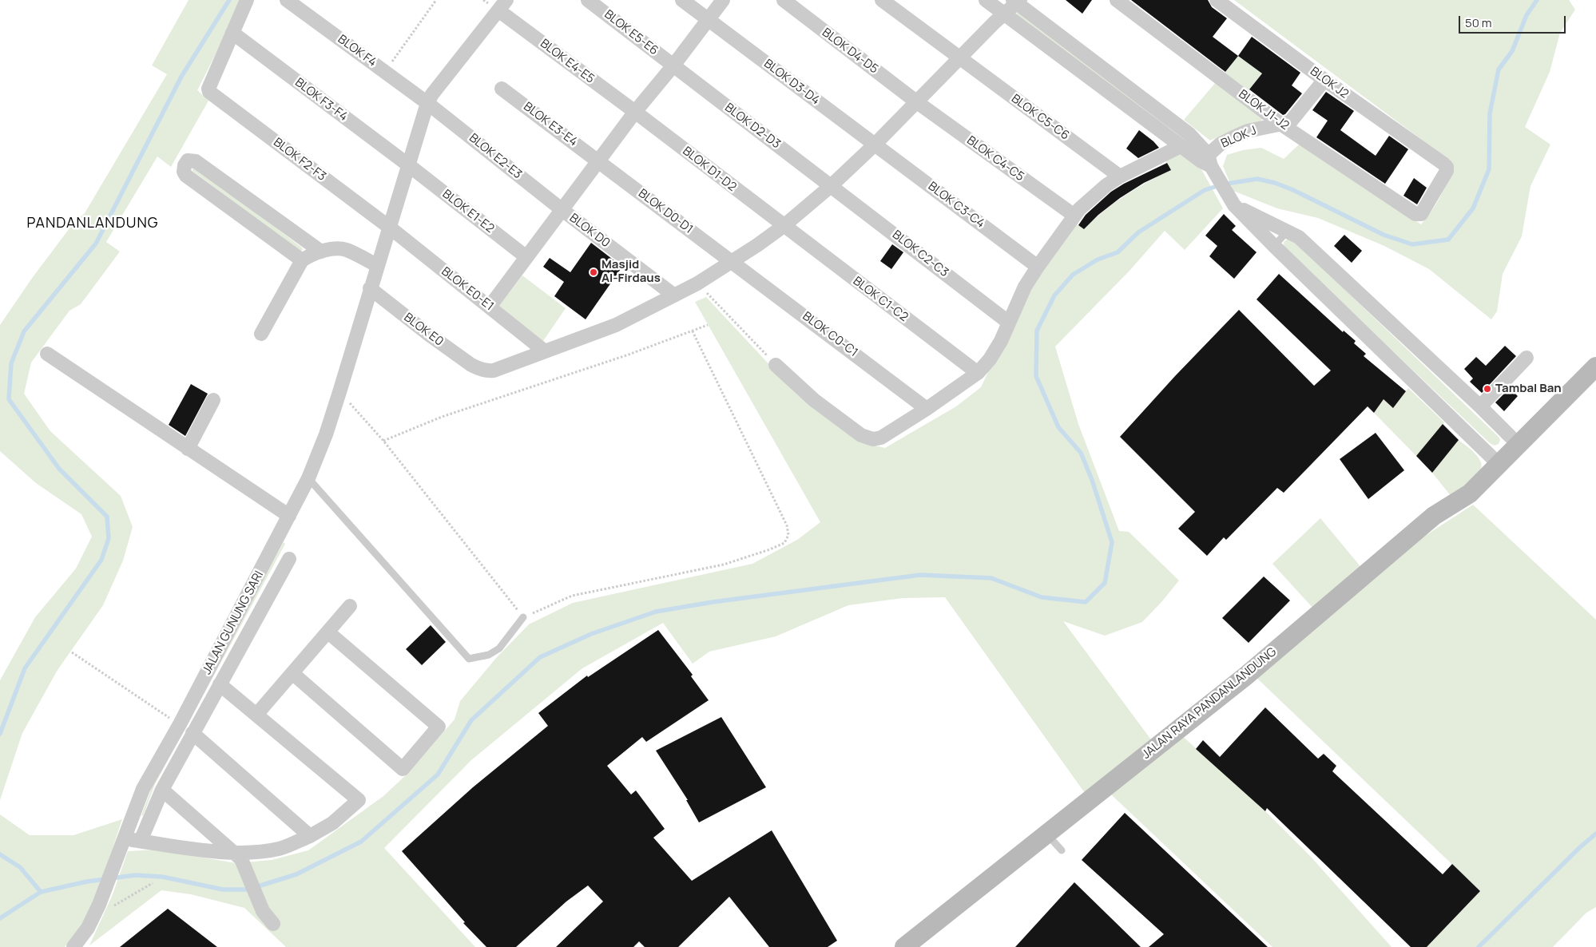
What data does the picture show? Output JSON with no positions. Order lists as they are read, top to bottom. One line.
{"streets":{"street":["BLOK E5-E6","BLOK F4","BLOK D4-D5","BLOK E4-E5","BLOK D3-D4","BLOK J2","BLOK F3-F4","BLOK J1-J2","BLOK C5-C6","BLOK E3-E4","BLOK D2-D3","BLOK J","BLOK E2-E3","BLOK C4-C5","BLOK F2-F3","BLOK D1-D2","BLOK C3-C4","BLOK E1-E2","BLOK D0-D1","BLOK D0","BLOK C2-C3","BLOK E0-E1","BLOK C1-C2","BLOK E0","BLOK C0-C1","JALAN GUNUNG SARI","JALAN RAYA PANDANLANDUNG"]},"crossings":[["BLOK E5-E6","BLOK D2-D3"],["BLOK F4","BLOK E2-E3"],["BLOK F4","JALAN GUNUNG SARI"],["BLOK D4-D5","BLOK C4-C5"],["BLOK E4-E5","BLOK D1-D2"],["BLOK E4-E5","JALAN GUNUNG SARI"],["BLOK D3-D4","BLOK C3-C4"],["BLOK J2","BLOK J1-J2"],["BLOK J2","BLOK J"],["BLOK F3-F4","BLOK F2-F3"],["BLOK F3-F4","BLOK E1-E2"],["BLOK F3-F4","JALAN GUNUNG SARI"],["BLOK J1-J2","BLOK J"],["BLOK E3-E4","BLOK D0-D1"],["BLOK D2-D3","BLOK C2-C3"],["BLOK E2-E3","BLOK D0"],["BLOK E2-E3","JALAN GUNUNG SARI"],["BLOK F2-F3","BLOK E0-E1"],["BLOK F2-F3","JALAN GUNUNG SARI"],["BLOK D1-D2","BLOK C1-C2"],["BLOK E1-E2","JALAN GUNUNG SARI"],["BLOK D0-D1","BLOK C0-C1"],["BLOK E0-E1","BLOK E0"],["BLOK E0-E1","JALAN GUNUNG SARI"],["BLOK E0","JALAN GUNUNG SARI"]],"districts":["PANDANLANDUNG"],"places":["Masjid Al-Firdaus","Tambal Ban"],"scale_bar":"50 m"}
